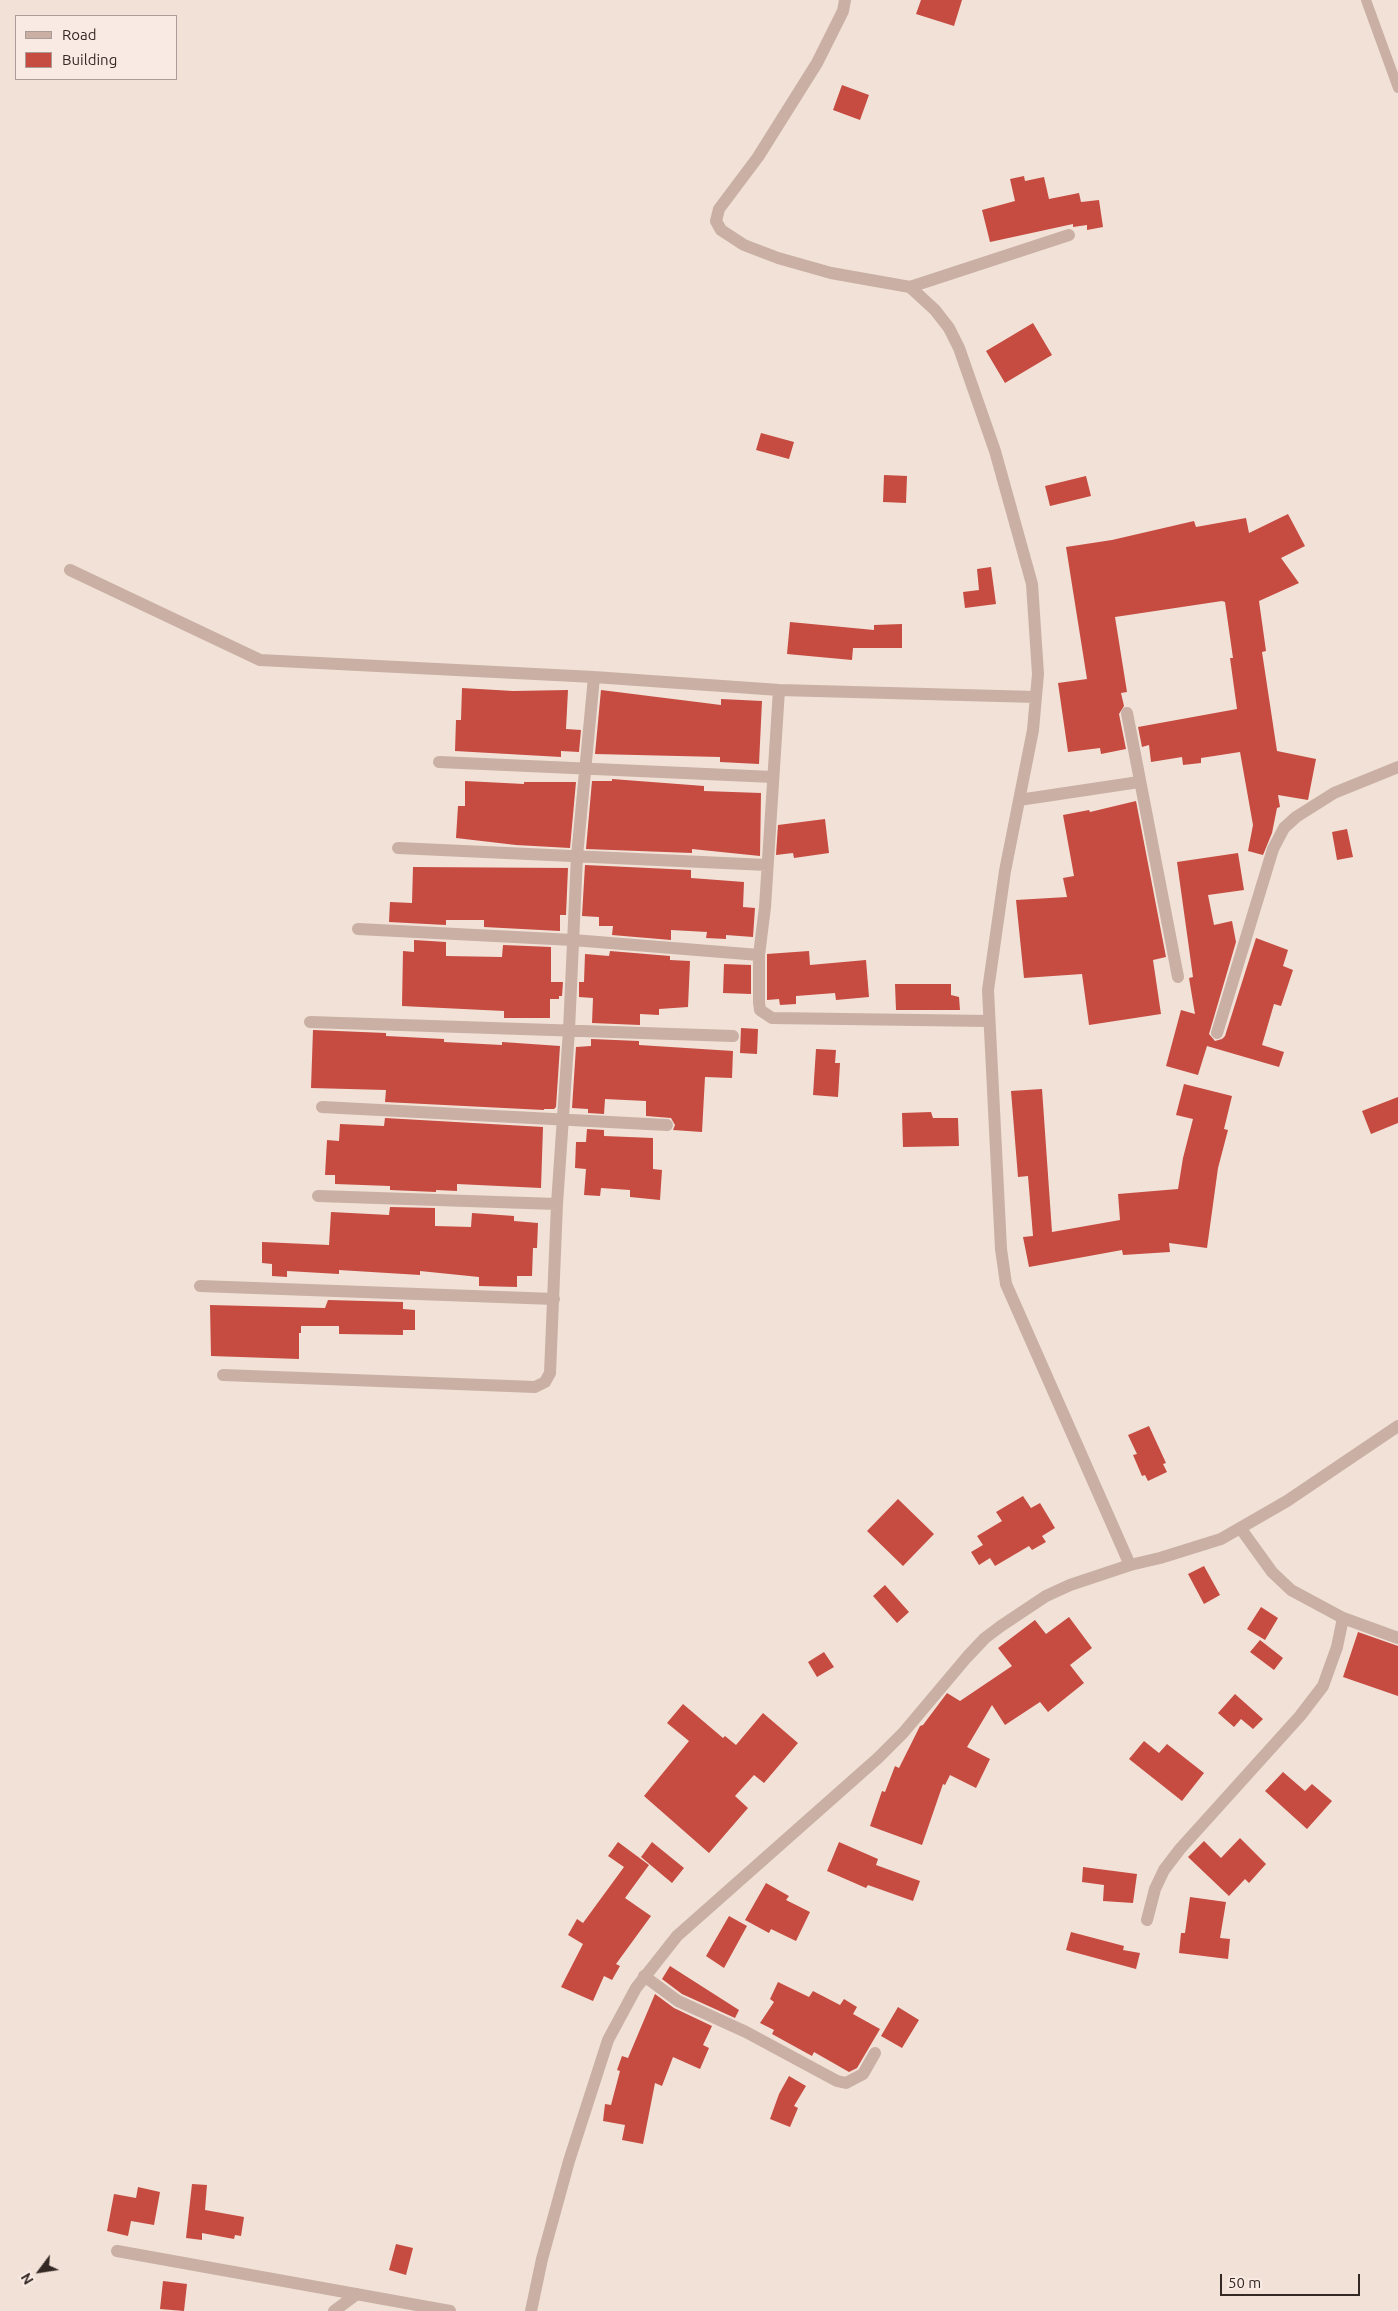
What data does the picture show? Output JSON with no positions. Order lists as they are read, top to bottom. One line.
{"legend":["Road","Building"],"scale_bar":"50 m","north":"bottom left"}
